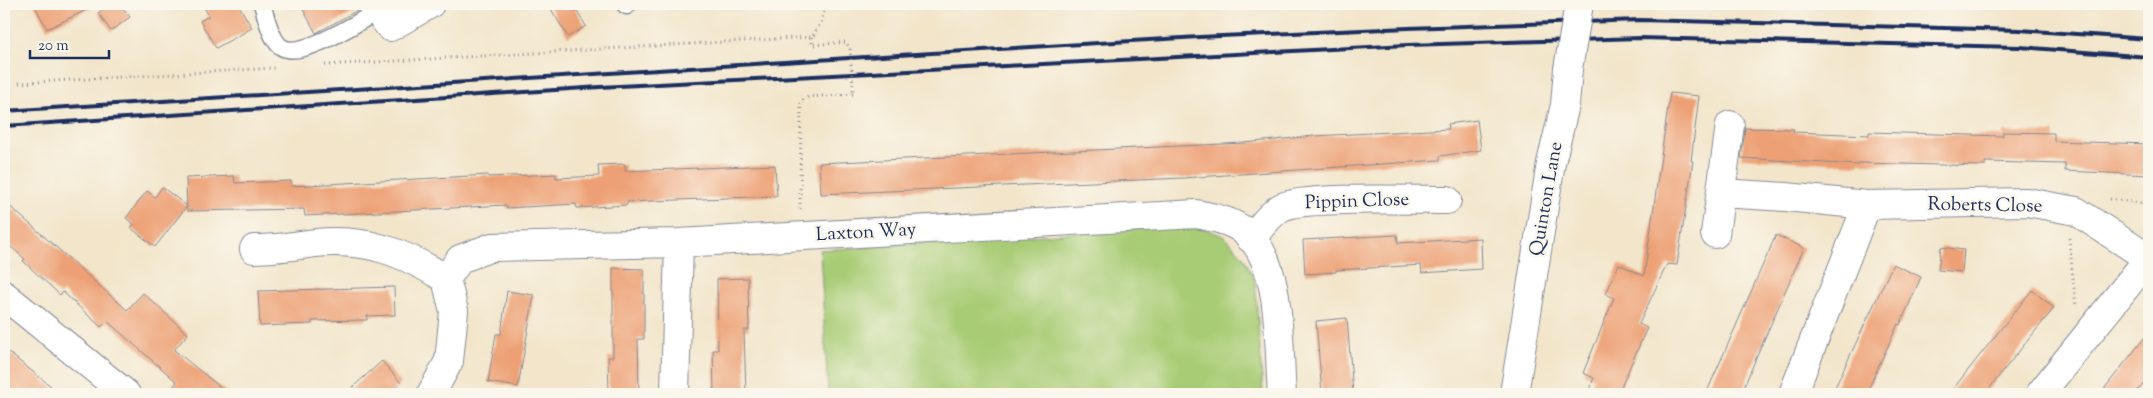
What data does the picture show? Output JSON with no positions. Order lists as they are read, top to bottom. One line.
{"streets":{"street":["Quinton Lane","Pippin Close","Roberts Close","Laxton Way"]},"crossings":[["Pippin Close","Laxton Way"]],"scale_bar":"20 m"}
